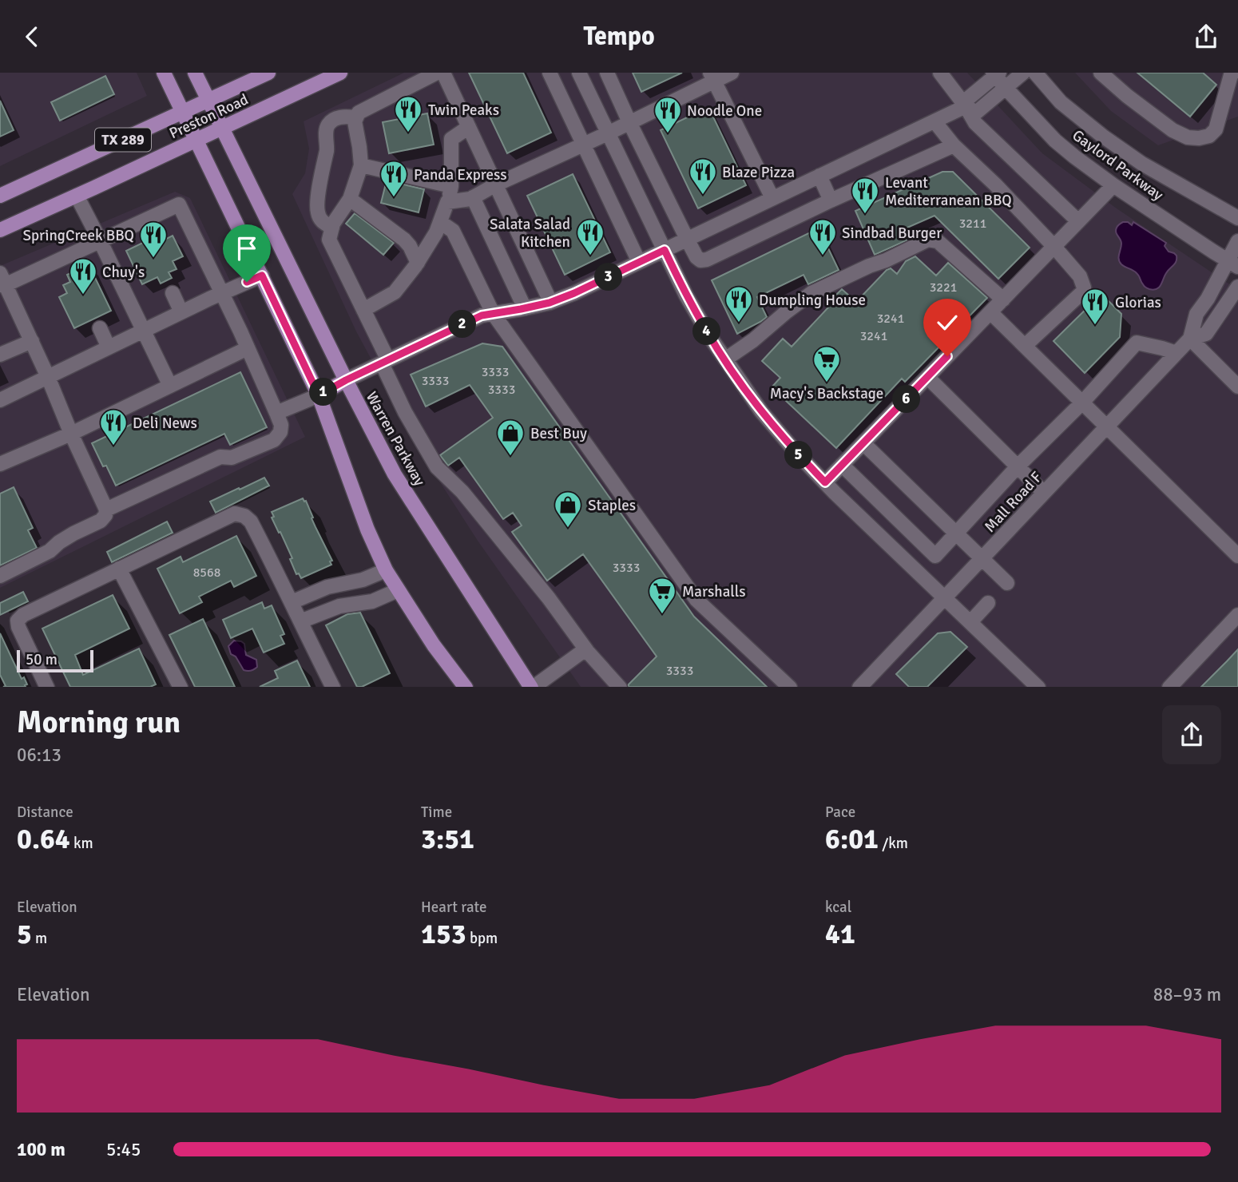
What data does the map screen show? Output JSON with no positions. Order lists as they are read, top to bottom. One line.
{"streets":{"main road":["Preston Road","TX 289","Warren Parkway"],"street":["Gaylord Parkway","Mall Road F"]},"crossings":[["Preston Road","Warren Parkway"],["Gaylord Parkway","Mall Road F"]],"places":{"restaurant":["Twin Peaks","Noodle One","Blaze Pizza","Panda Express","Levant Mediterranean BBQ","Salata Salad Kitchen","Sindbad Burger","SpringCreek BBQ","Chuy's","Dumpling House","Glorias","Deli News"],"supermarket":["Macy's Backstage","Marshalls"],"shop":["Best Buy","Staples"]},"house_numbers":["3211","3221","3241","3241","3333","3333","3333","3333","8568","3333"],"scale_bar":"50 m","page":{"header":"Tempo","pins":["3","2","4","1","6","5"],"scale":"50 m","heading":["Morning run","06:13"],"stats":[["Distance","0.64 km"],["Time","3:51"],["Pace","6:01 /km"],["Elevation","5 m"],["Heart rate","153 bpm"],["kcal","41"]],"chart":["Elevation","88–93 m"],"list":[{"name":"100 m","note":"5:45"}]}}
